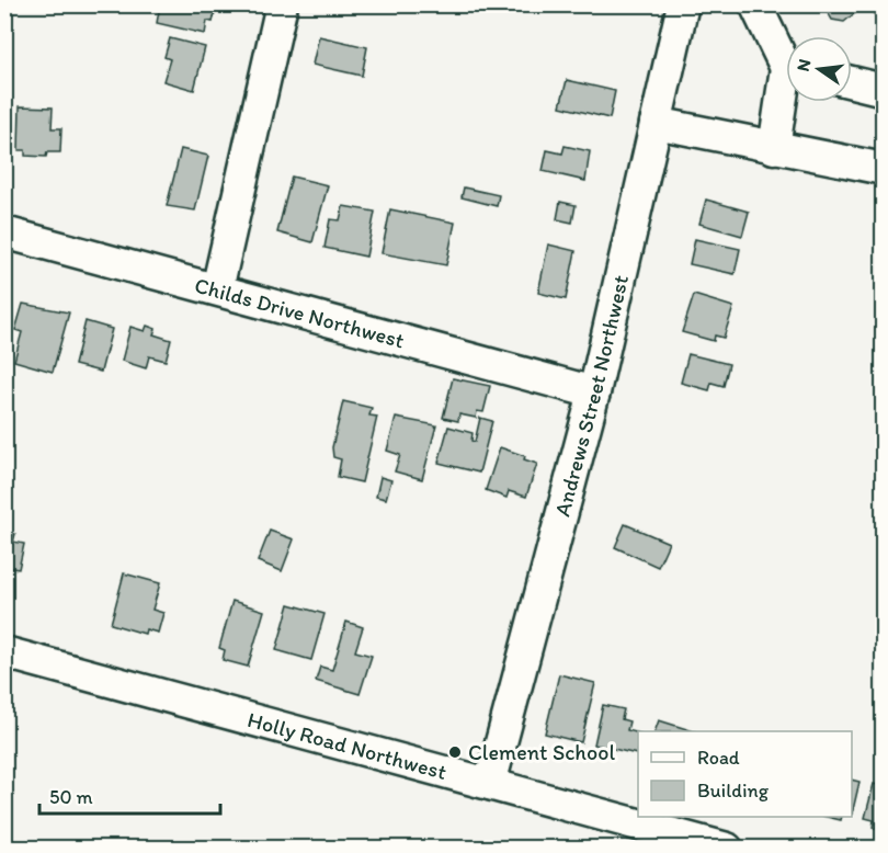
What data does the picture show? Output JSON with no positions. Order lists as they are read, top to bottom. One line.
{"streets":{"street":["Childs Drive Northwest","Andrews Street Northwest","Holly Road Northwest"]},"crossings":[["Childs Drive Northwest","Andrews Street Northwest"],["Andrews Street Northwest","Holly Road Northwest"]],"places":["Clement School"],"legend":["Road","Building"],"scale_bar":"50 m","north":"left"}
